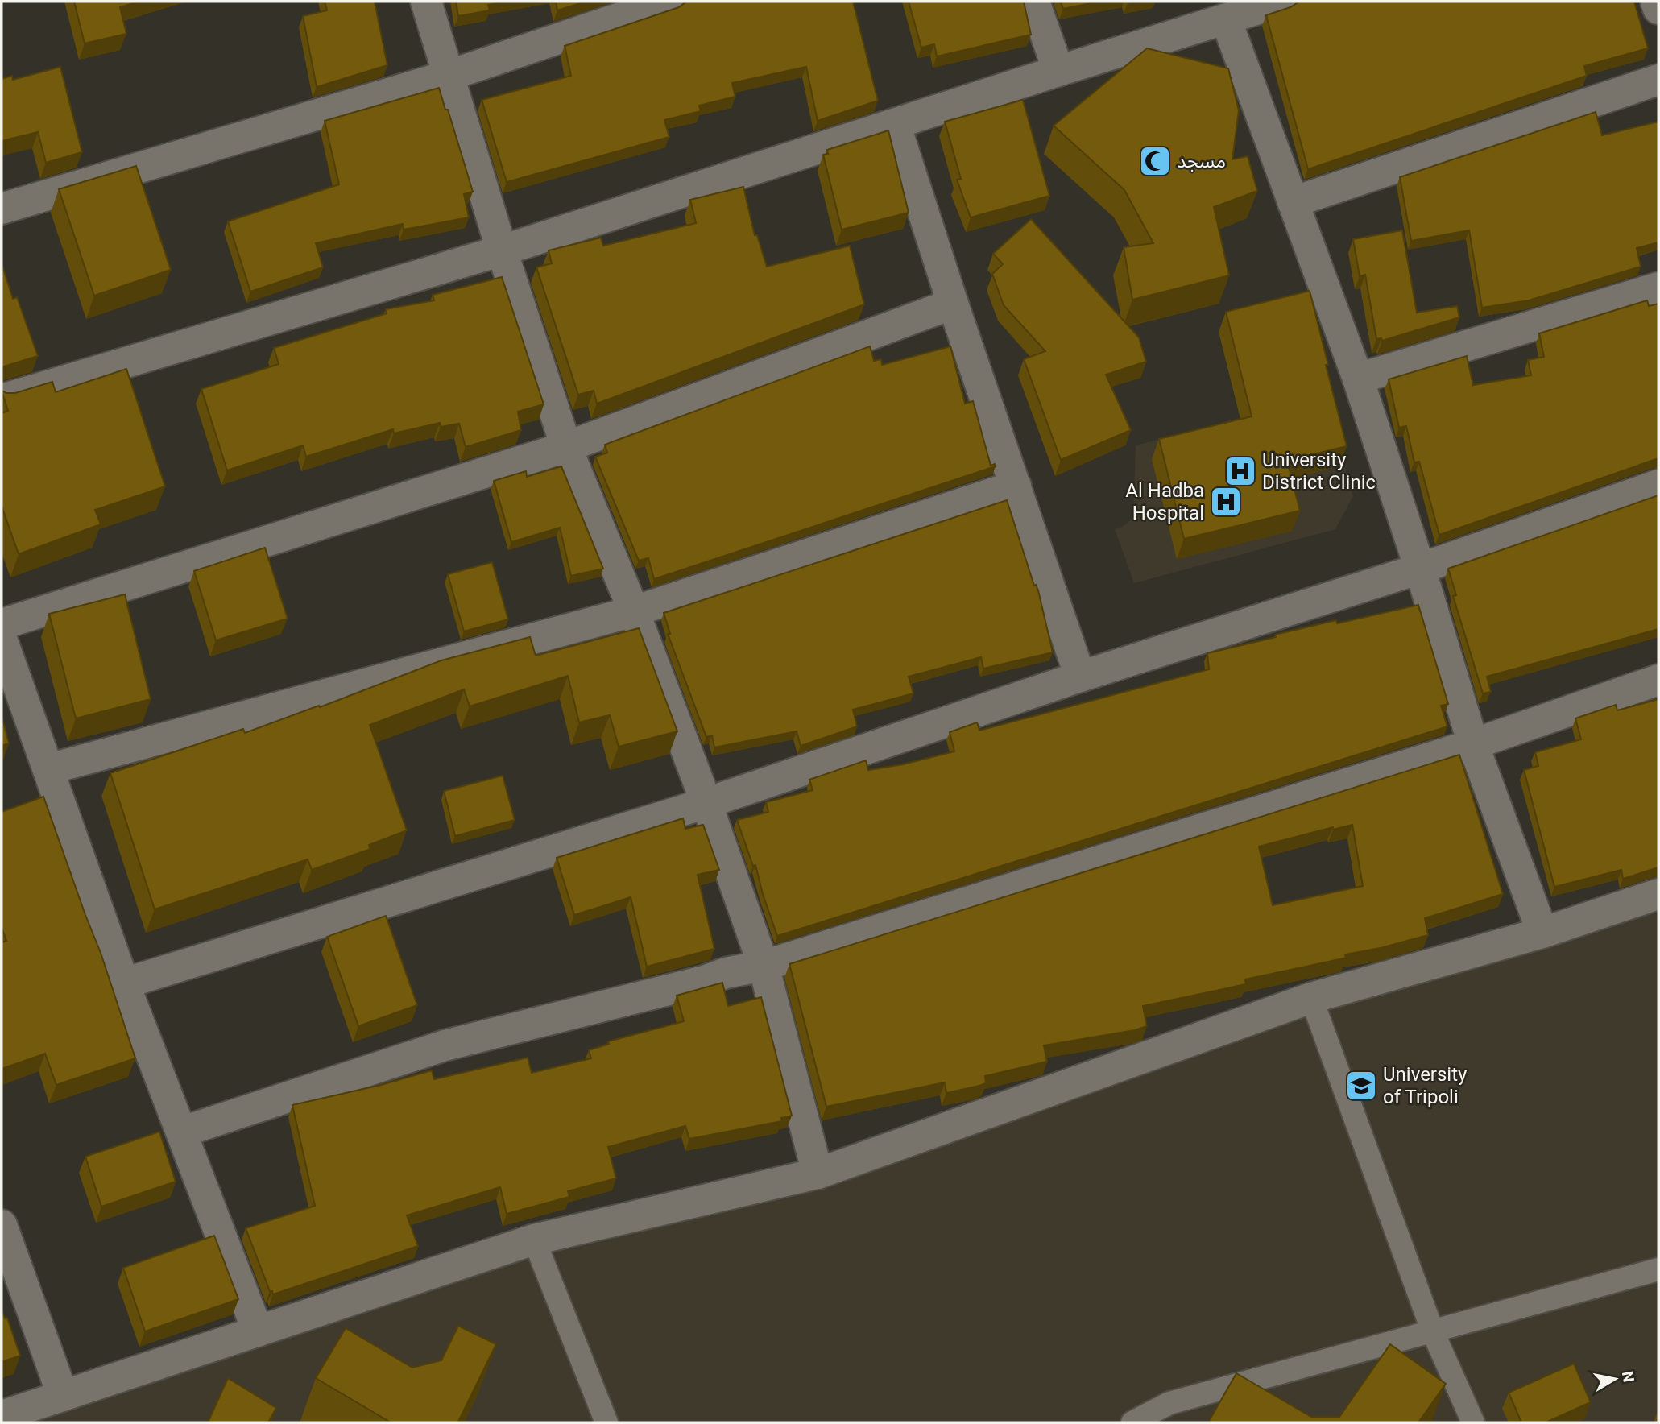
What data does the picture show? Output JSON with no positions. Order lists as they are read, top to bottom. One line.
{"places":{"mosque":["مسجد"],"hospital":["University District Clinic","Al Hadba Hospital"],"school or university":["University of Tripoli"]},"north":"right"}
